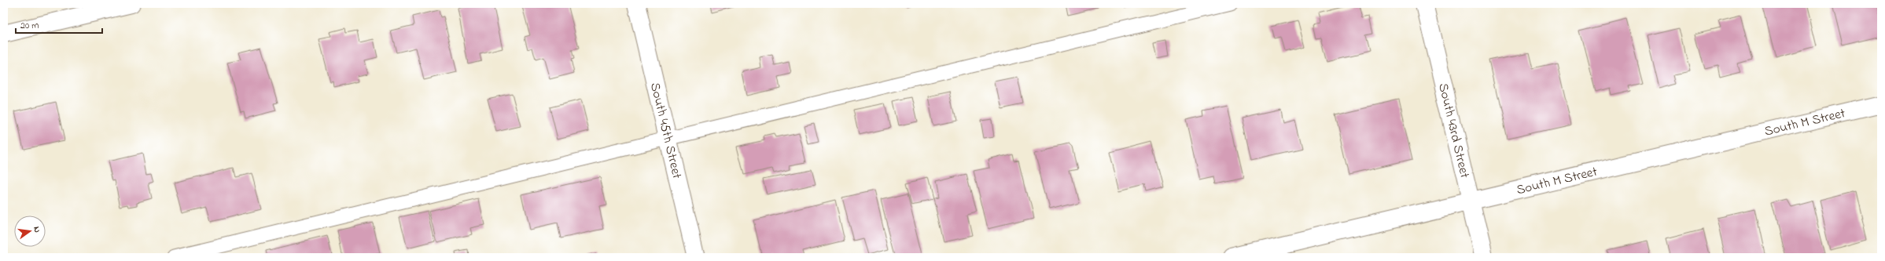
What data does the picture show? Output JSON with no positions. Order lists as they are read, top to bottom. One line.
{"streets":{"street":["South M Street","South 45th Street","South 43rd Street"]},"crossings":[["South M Street","South 43rd Street"]],"scale_bar":"20 m","north":"right"}
